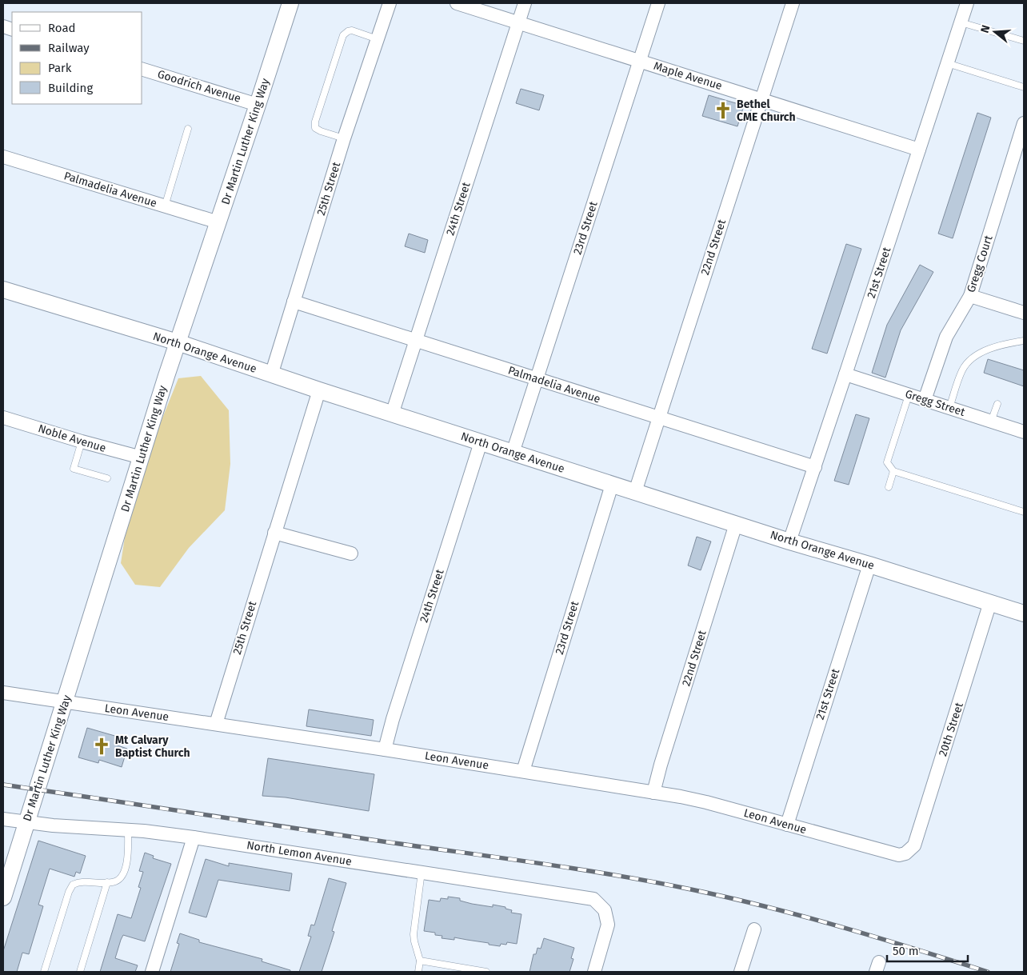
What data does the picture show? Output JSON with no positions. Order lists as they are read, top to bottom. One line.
{"streets":{"street":["Maple Avenue","Goodrich Avenue","Dr Martin Luther King Way","25th Street","Palmadelia Avenue","24th Street","23rd Street","22nd Street","Gregg Court","21st Street","North Orange Avenue","Gregg Street","Noble Avenue","Leon Avenue","20th Street","North Lemon Avenue"]},"crossings":[["Maple Avenue","24th Street"],["Maple Avenue","23rd Street"],["Maple Avenue","22nd Street"],["Maple Avenue","21st Street"],["Goodrich Avenue","Dr Martin Luther King Way"],["Dr Martin Luther King Way","Palmadelia Avenue"],["Dr Martin Luther King Way","North Orange Avenue"],["Dr Martin Luther King Way","Noble Avenue"],["Dr Martin Luther King Way","Leon Avenue"],["Dr Martin Luther King Way","North Lemon Avenue"],["25th Street","Palmadelia Avenue"],["25th Street","North Orange Avenue"],["25th Street","Leon Avenue"],["Palmadelia Avenue","24th Street"],["Palmadelia Avenue","23rd Street"],["Palmadelia Avenue","22nd Street"],["Palmadelia Avenue","21st Street"],["24th Street","North Orange Avenue"],["24th Street","Leon Avenue"],["23rd Street","North Orange Avenue"],["23rd Street","Leon Avenue"],["22nd Street","North Orange Avenue"],["22nd Street","Leon Avenue"],["Gregg Court","Gregg Street"],["21st Street","North Orange Avenue"],["21st Street","Gregg Street"],["21st Street","Leon Avenue"],["North Orange Avenue","20th Street"],["Leon Avenue","20th Street"]],"places":{"church":["Bethel CME Church","Mt Calvary Baptist Church"]},"legend":["Road","Railway","Park","Building"],"scale_bar":"50 m","north":"left"}
